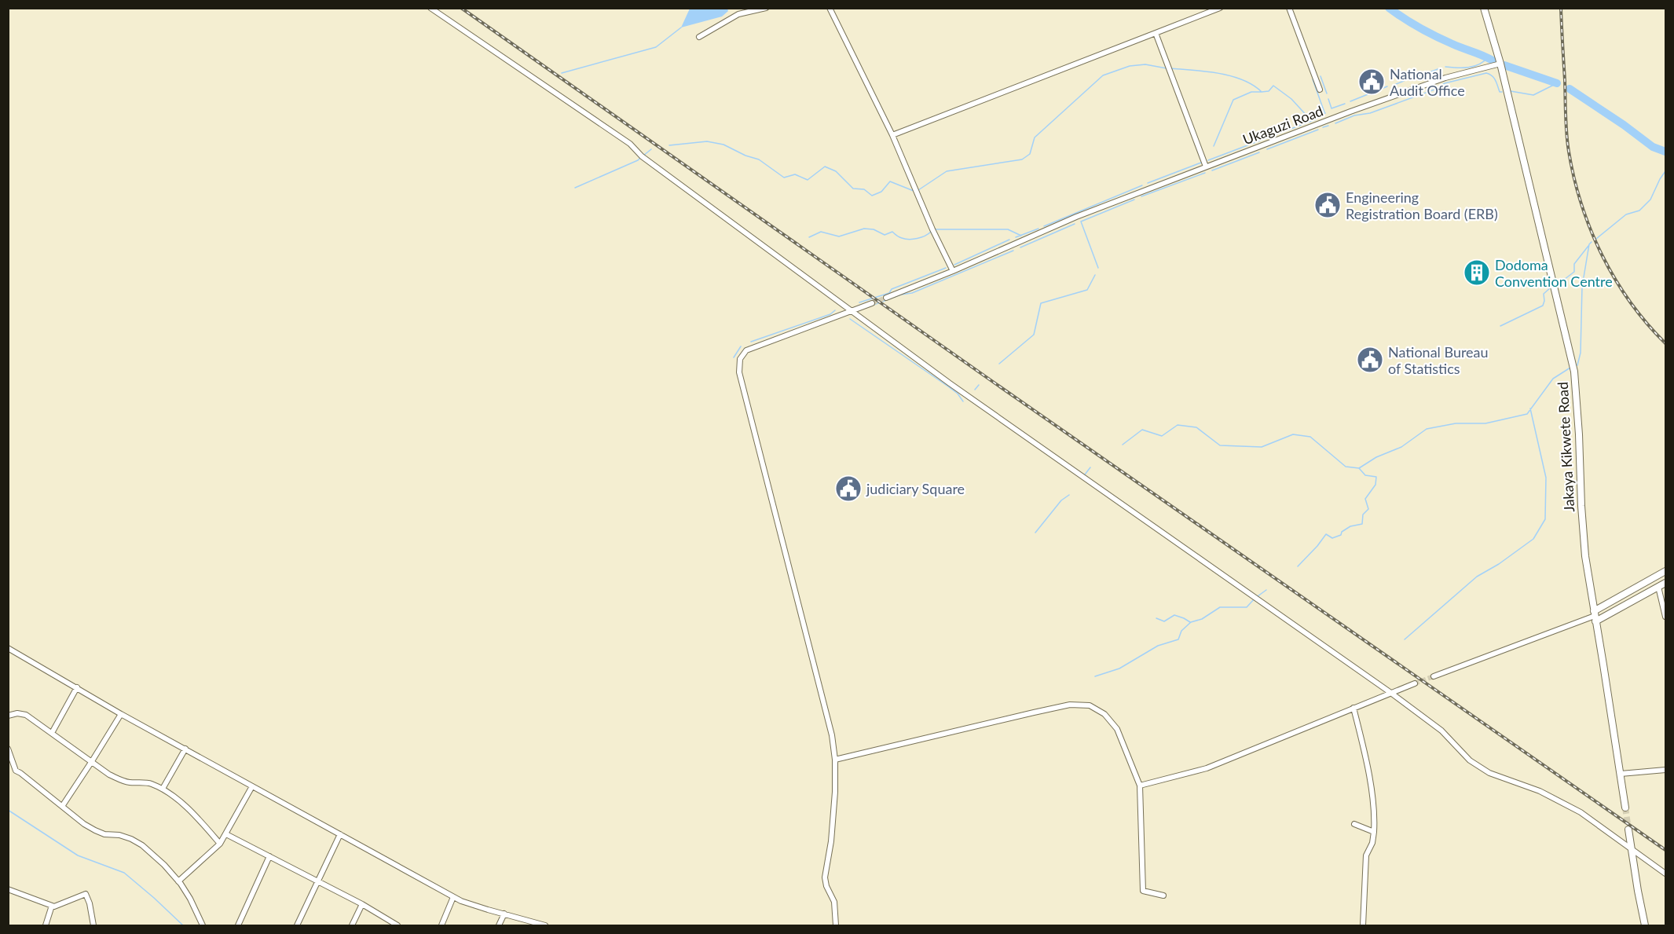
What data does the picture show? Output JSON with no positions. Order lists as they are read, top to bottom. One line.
{"streets":{"main road":["Jakaya Kikwete Road"],"street":["Ukaguzi Road"]},"crossings":[["Ukaguzi Road","Jakaya Kikwete Road"]],"places":{"public building":["National Audit Office","Engineering Registration Board (ERB)","National Bureau of Statistics","judiciary Square"],"building":["Dodoma Convention Centre"]}}
